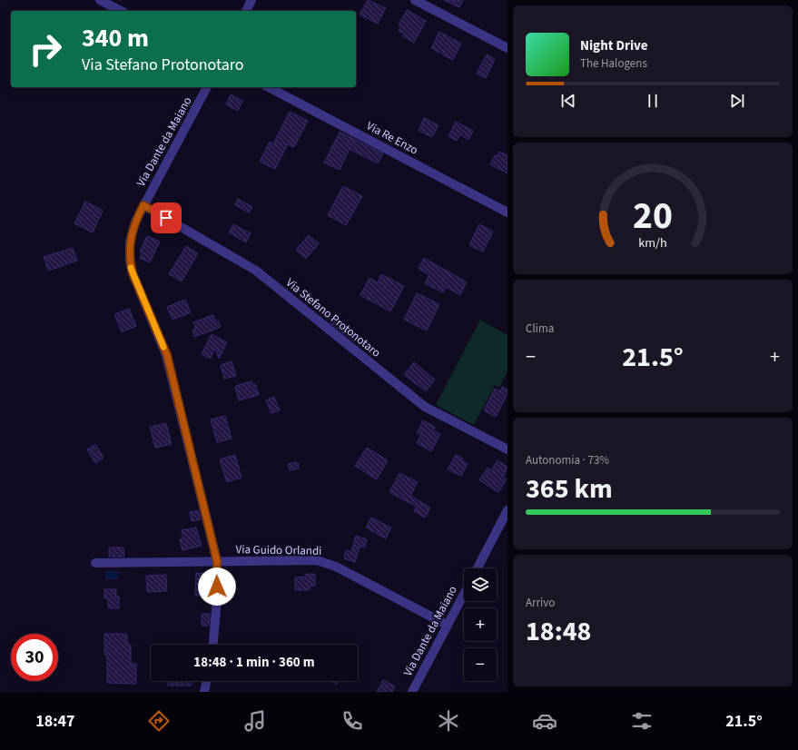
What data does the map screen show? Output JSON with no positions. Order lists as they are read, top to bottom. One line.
{"streets":{"street":["Via Re Enzo","Via Dante da Maiano","Via Stefano Protonotaro","Via Guido Orlandi"]},"crossings":[["Via Dante da Maiano","Via Stefano Protonotaro"],["Via Dante da Maiano","Via Guido Orlandi"]],"page":{"turn":["340 m","Via Stefano Protonotaro"],"song":["Night Drive","The Halogens"],"tile":["Clima",["Autonomia · 73%","365 km"],["Arrivo","18:48"]],"heat":["−","21.5°","+"],"map_buttons":["+","−"],"limit":"30","trip":"18:48 · 1 min · 360 m","tabs":["18:47","21.5°"],"gauge":["20","km/h"]}}
